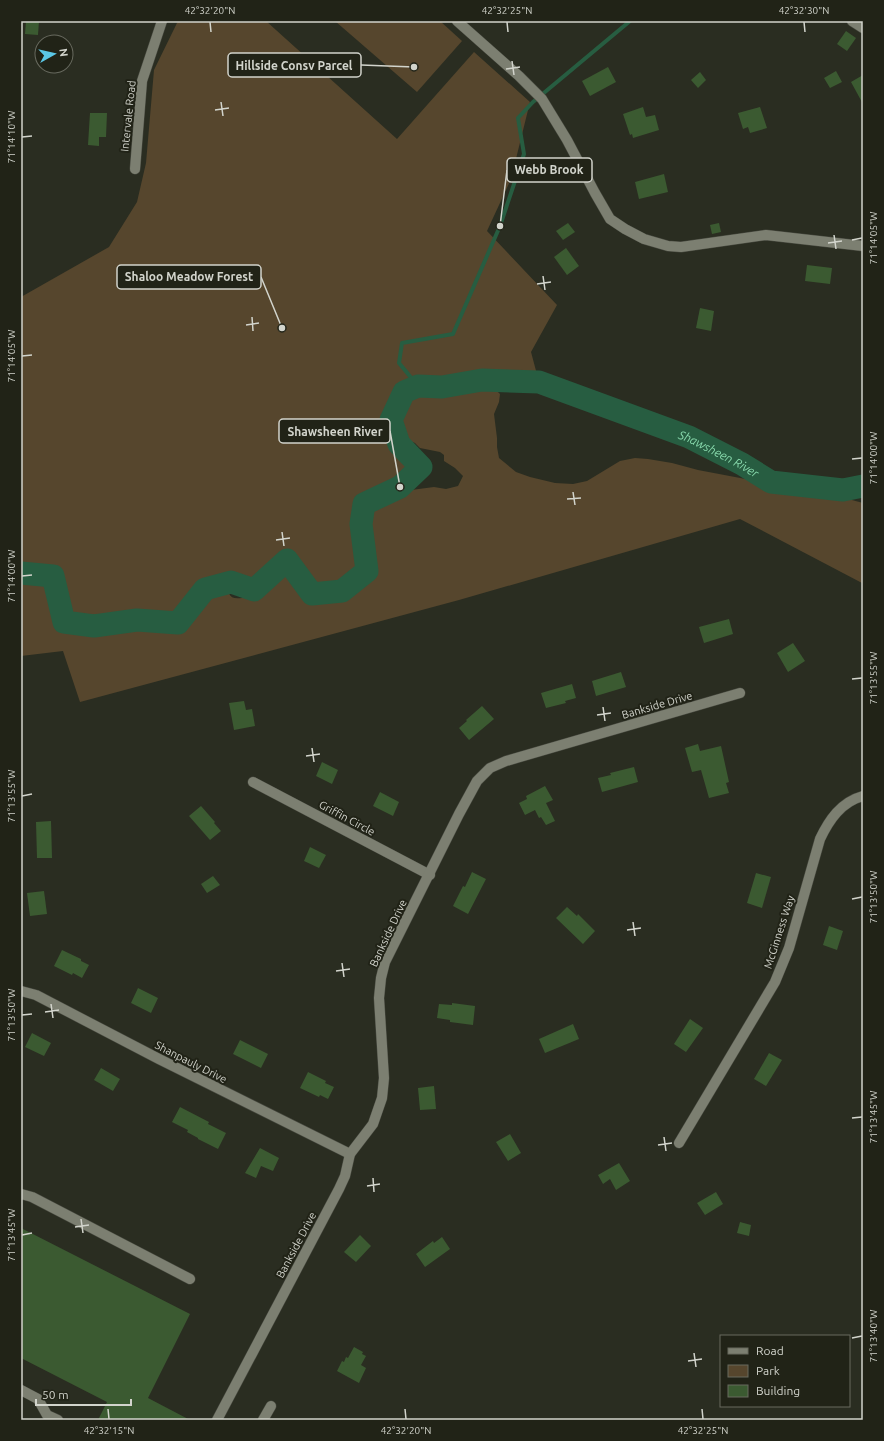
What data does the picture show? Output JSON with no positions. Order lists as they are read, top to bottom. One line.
{"streets":{"street":["Intervale Road","Bankside Drive","Griffin Circle","McGinness Way","Shanpauly Drive"]},"crossings":[["Bankside Drive","Griffin Circle"],["Bankside Drive","Shanpauly Drive"]],"water":["Shawsheen River"],"places":["Hillside Consv Parcel","Webb Brook","Shaloo Meadow Forest","Shawsheen River"],"legend":["Road","Park","Building"],"scale_bar":"50 m","north":"right","coordinates":["42°32'20\"N","42°32'25\"N","42°32'30\"N","71°14'10\"W","71°14'05\"W","71°14'00\"W","71°13'55\"W","71°13'50\"W","71°13'45\"W","71°13'40\"W","42°32'15\"N"]}
